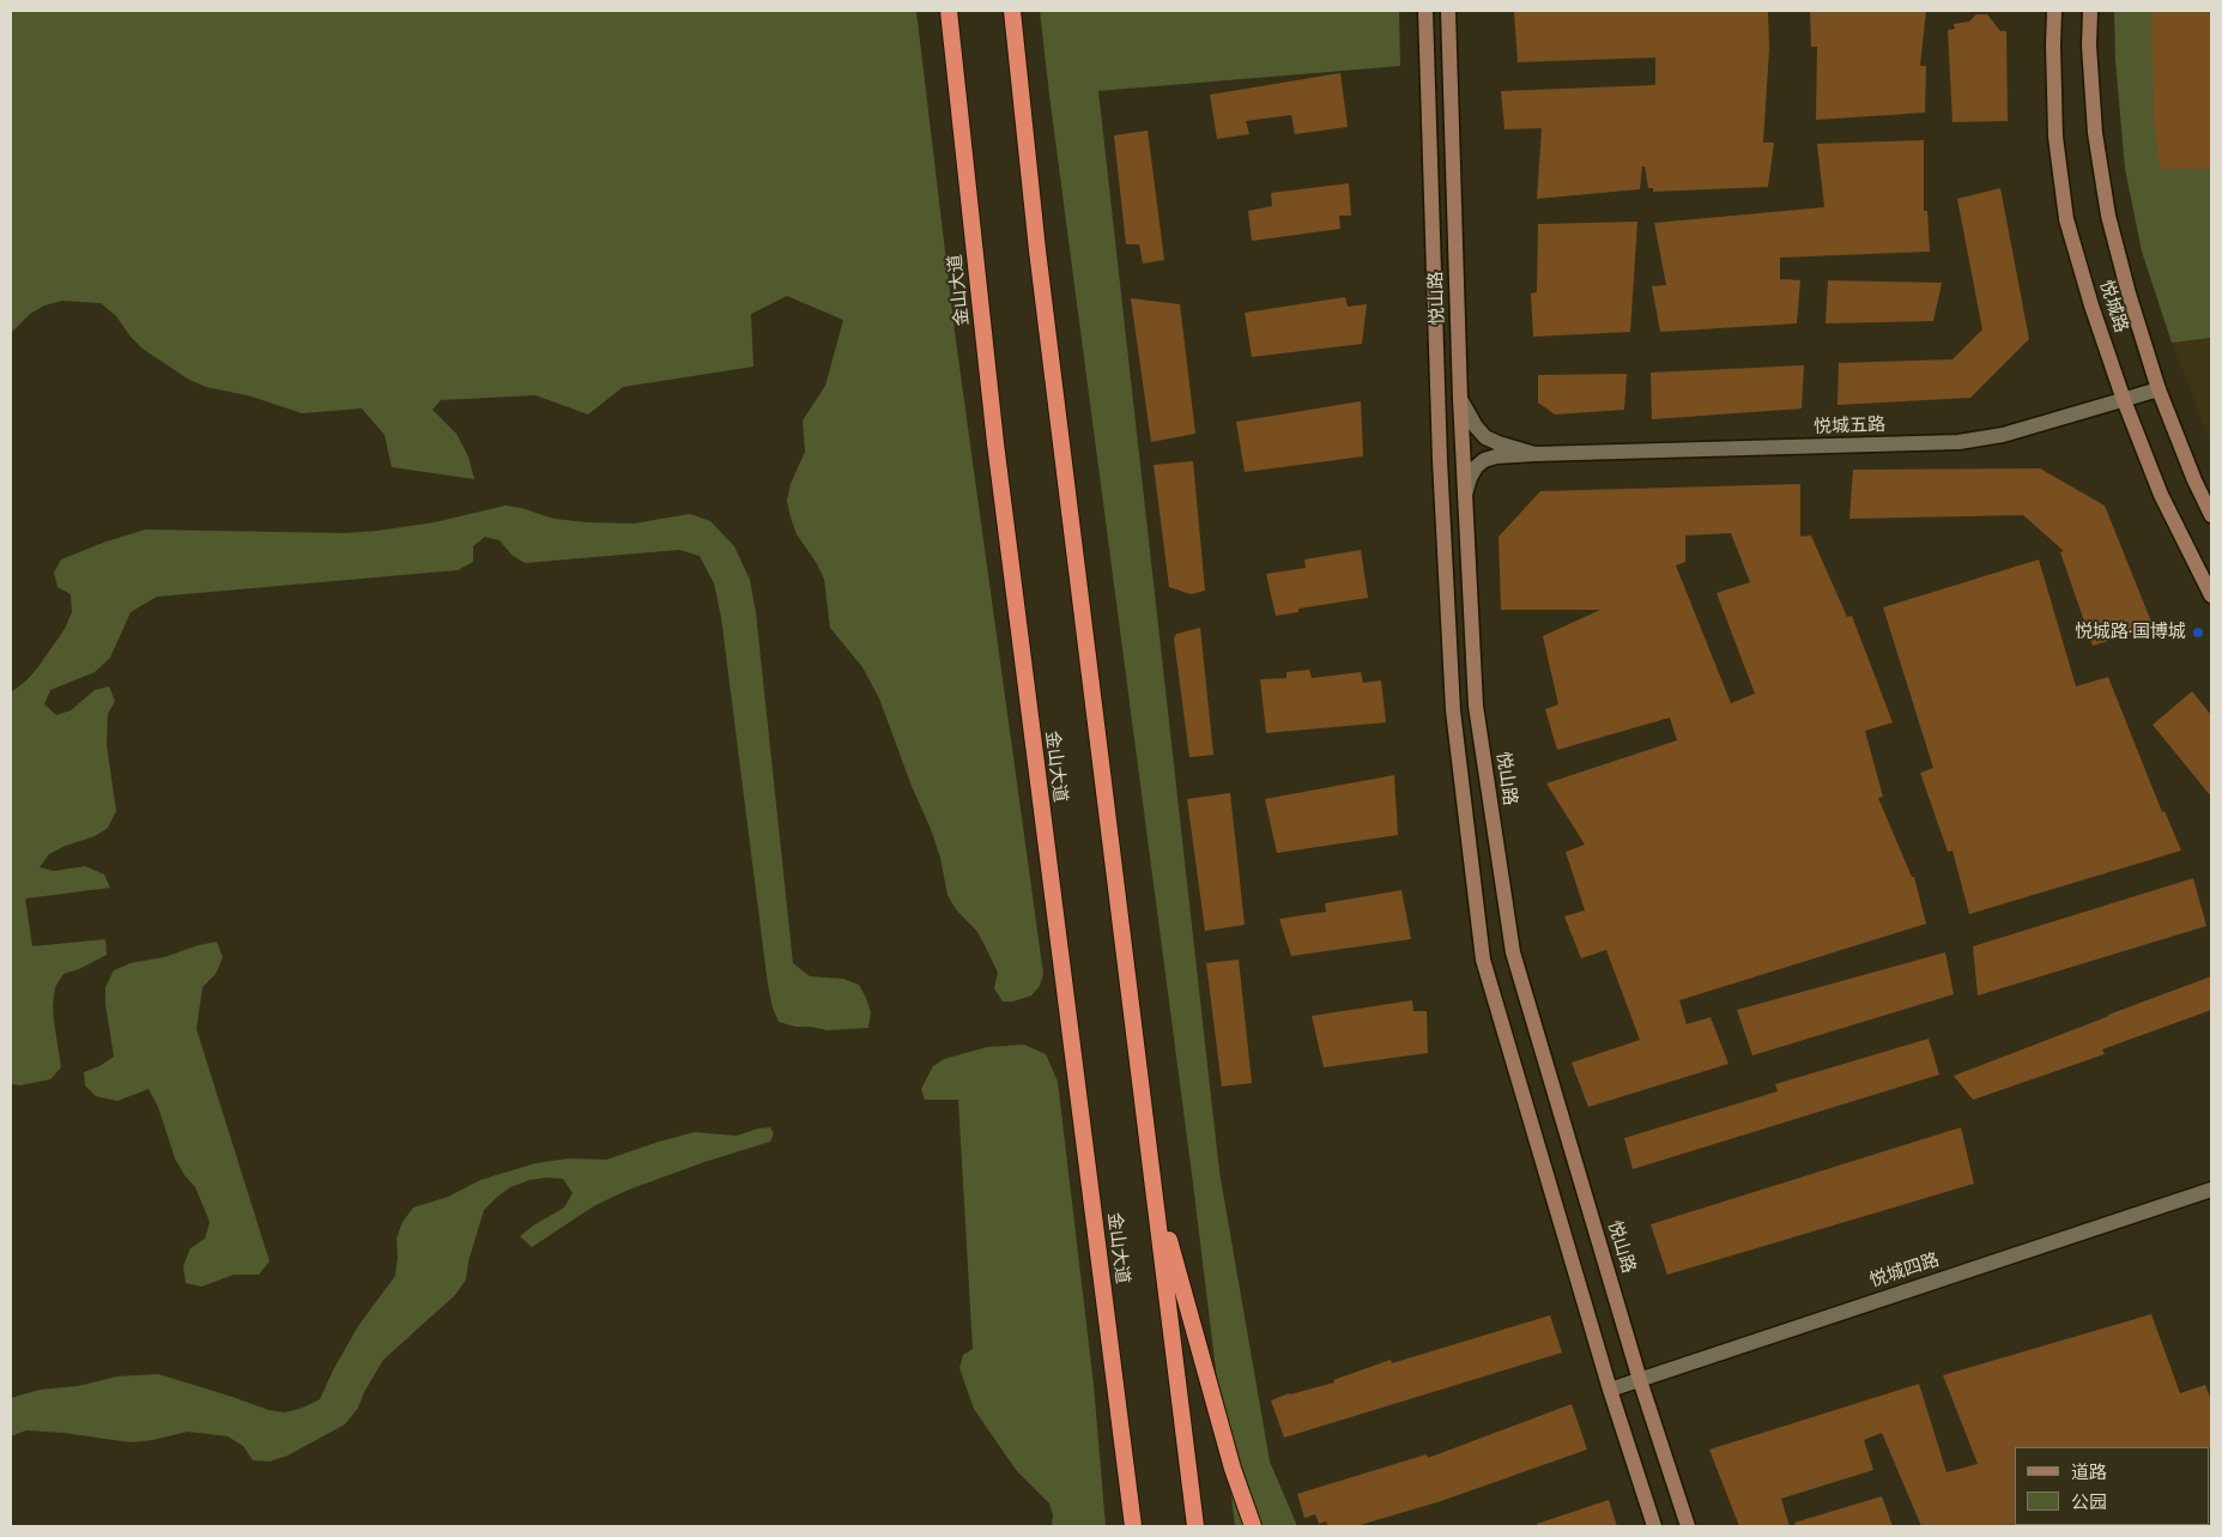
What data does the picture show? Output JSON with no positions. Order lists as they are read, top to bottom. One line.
{"streets":{"highway":["金山大道"],"main road":["悦山路","悦城路"],"street":["悦城五路","悦城四路"]},"crossings":[["悦山路","悦城五路"],["悦山路","悦城四路"],["悦城路","悦城五路"]],"places":["悦城路·国博城"],"legend":["道路","公园"]}
